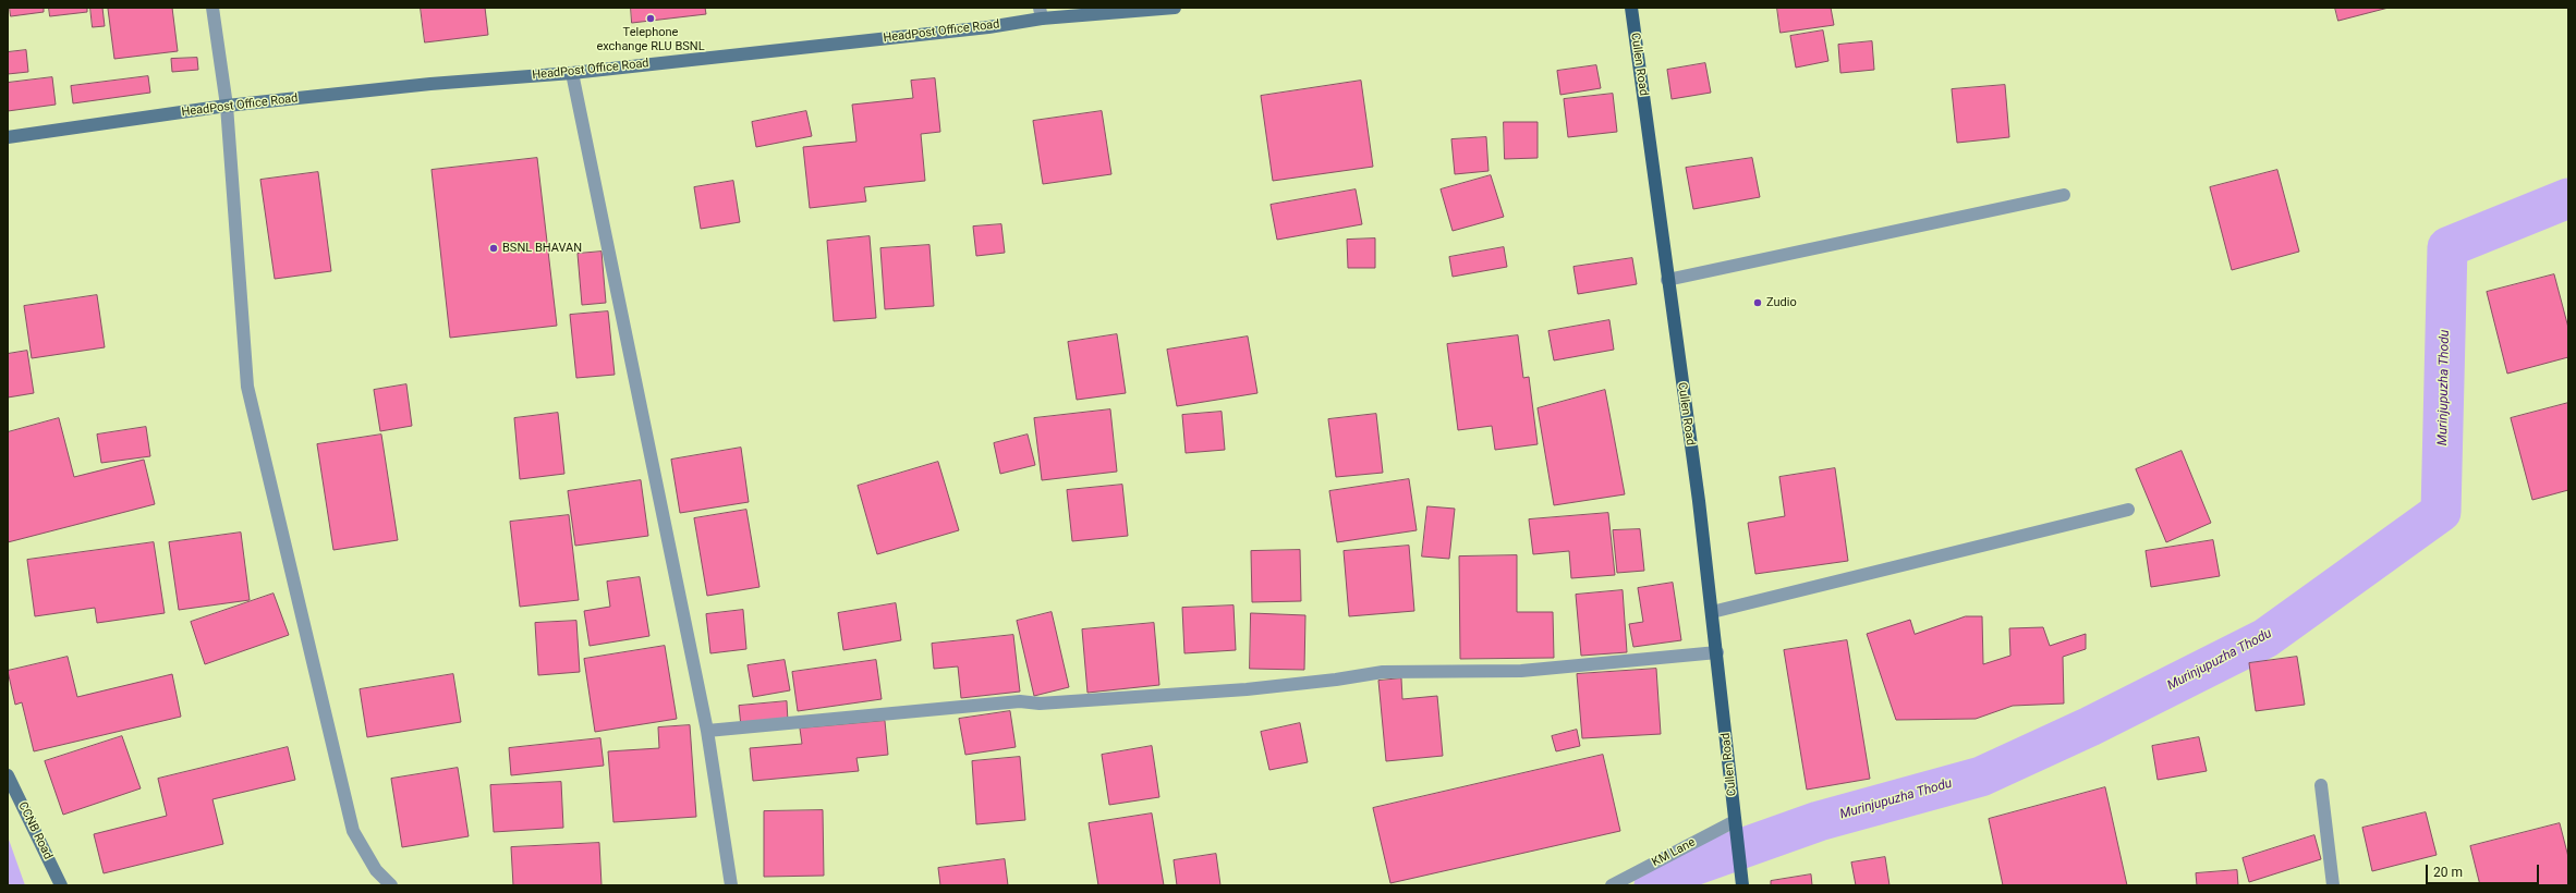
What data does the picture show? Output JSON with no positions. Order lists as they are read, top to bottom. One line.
{"streets":{"main road":["HeadPost Office Road","Cullen Road","CCNB Road"],"street":["KM Lane"]},"crossings":[["Cullen Road","KM Lane"]],"water":["Murinjupuzha Thodu"],"places":["Telephone exchange RLU BSNL","BSNL BHAVAN","Zudio"],"scale_bar":"20 m"}
